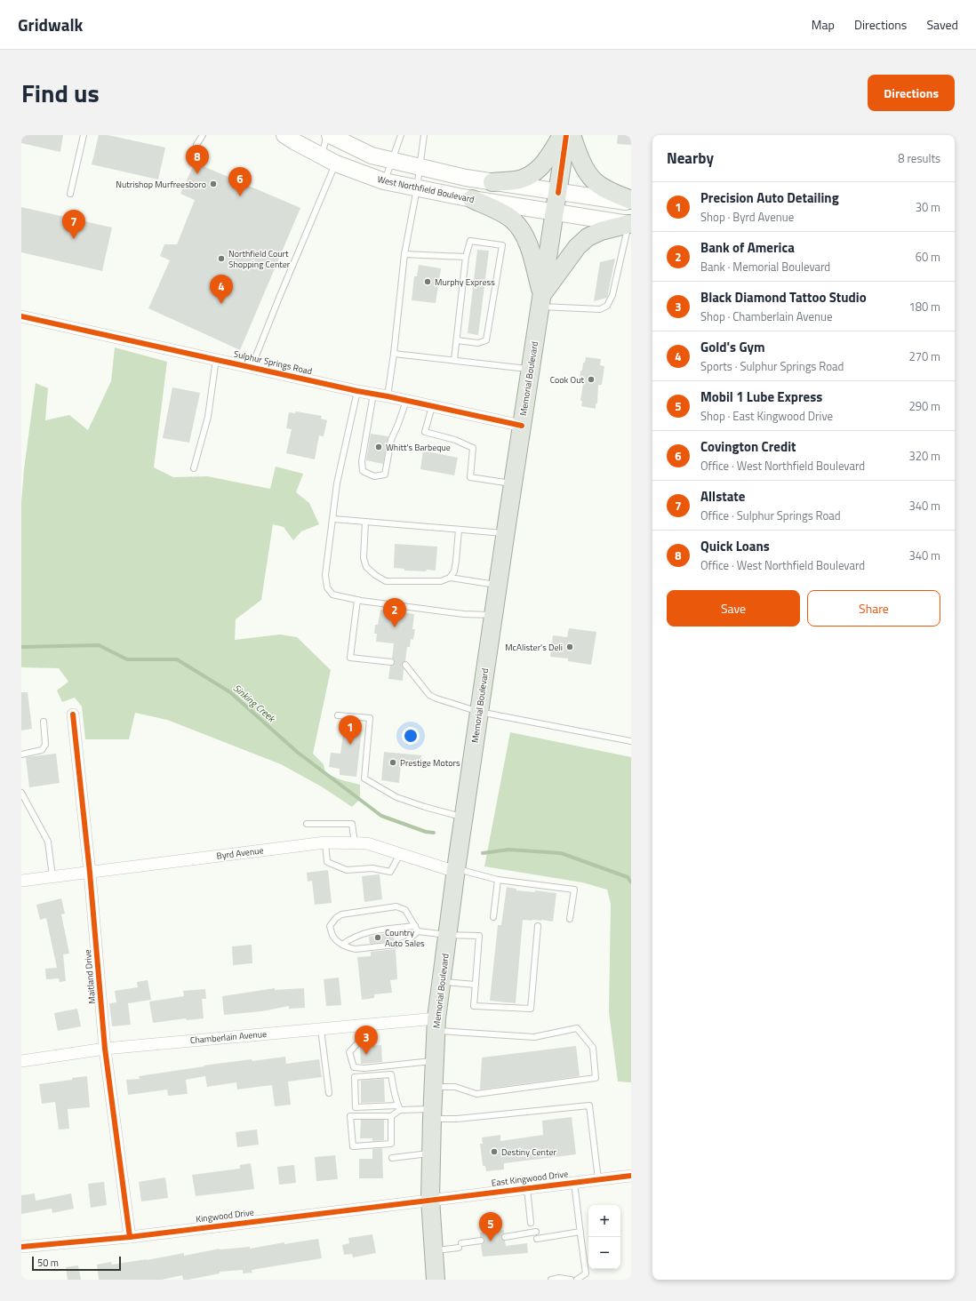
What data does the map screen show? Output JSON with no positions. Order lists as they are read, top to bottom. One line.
{"streets":{"main road":["West Northfield Boulevard","Memorial Boulevard"],"street":["Sulphur Springs Road","Byrd Avenue","Maitland Drive","Chamberlain Avenue","East Kingwood Drive","Kingwood Drive"]},"crossings":[["West Northfield Boulevard","Memorial Boulevard"],["Sulphur Springs Road","Memorial Boulevard"],["Memorial Boulevard","Byrd Avenue"],["Memorial Boulevard","Chamberlain Avenue"],["Memorial Boulevard","East Kingwood Drive"],["Memorial Boulevard","Kingwood Drive"],["Byrd Avenue","Maitland Drive"],["Maitland Drive","Chamberlain Avenue"],["Maitland Drive","Kingwood Drive"],["East Kingwood Drive","Kingwood Drive"]],"water":["Sinking Creek"],"places":["Nutrishop Murfreesboro","Northfield Court Shopping Center","Murphy Express","Cook Out","Whitt's Barbeque","McAlister's Deli","Prestige Motors","Country Auto Sales","Destiny Center"],"scale_bar":"50 m","page":{"header":"Gridwalk","nav":["Map","Directions","Saved"],"title":"Find us","buttons":["Directions",["Save","Share"]],"heading":["Nearby","8 results"],"pins":["8","6","7","4","2","1","3","5"],"list":[{"mark":"1","name":"Precision Auto Detailing","note":"Shop · Byrd Avenue","value":"30 m"},{"mark":"2","name":"Bank of America","note":"Bank · Memorial Boulevard","value":"60 m"},{"mark":"3","name":"Black Diamond Tattoo Studio","note":"Shop · Chamberlain Avenue","value":"180 m"},{"mark":"4","name":"Gold's Gym","note":"Sports · Sulphur Springs Road","value":"270 m"},{"mark":"5","name":"Mobil 1 Lube Express","note":"Shop · East Kingwood Drive","value":"290 m"},{"mark":"6","name":"Covington Credit","note":"Office · West Northfield Boulevard","value":"320 m"},{"mark":"7","name":"Allstate","note":"Office · Sulphur Springs Road","value":"340 m"},{"mark":"8","name":"Quick Loans","note":"Office · West Northfield Boulevard","value":"340 m"}],"map_buttons":["+","−"],"scale":"50 m"}}
